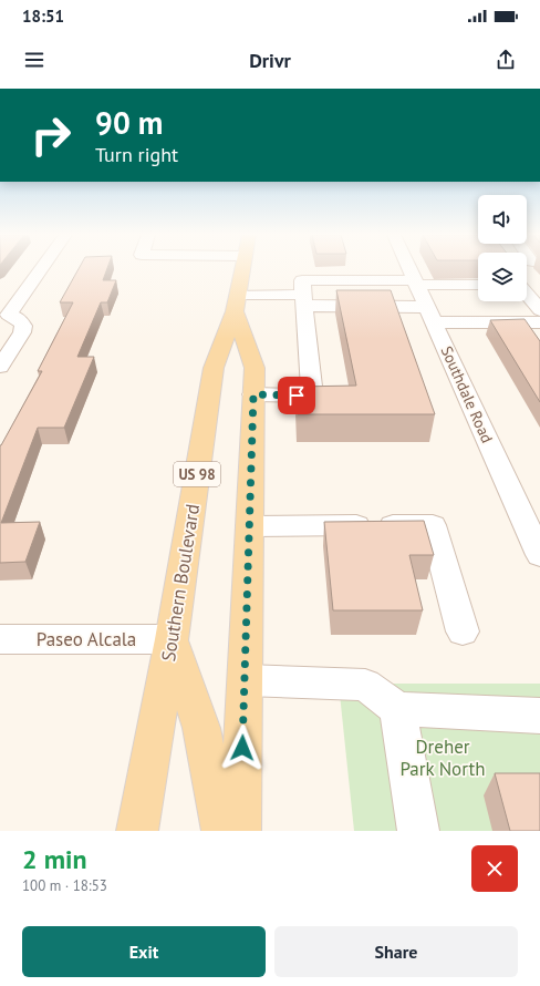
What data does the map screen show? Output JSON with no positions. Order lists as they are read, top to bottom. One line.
{"streets":{"main road":["US 98","Southern Boulevard"],"street":["Southdale Road","Paseo Alcala"]},"crossings":[["Southern Boulevard","Paseo Alcala"]],"parks":["Dreher Park North"],"page":{"status":"18:51","header":"Drivr","turn":["90 m","Turn right"],"heading":["2 min","100 m · 18:53"],"buttons":["Exit","Share"]}}
